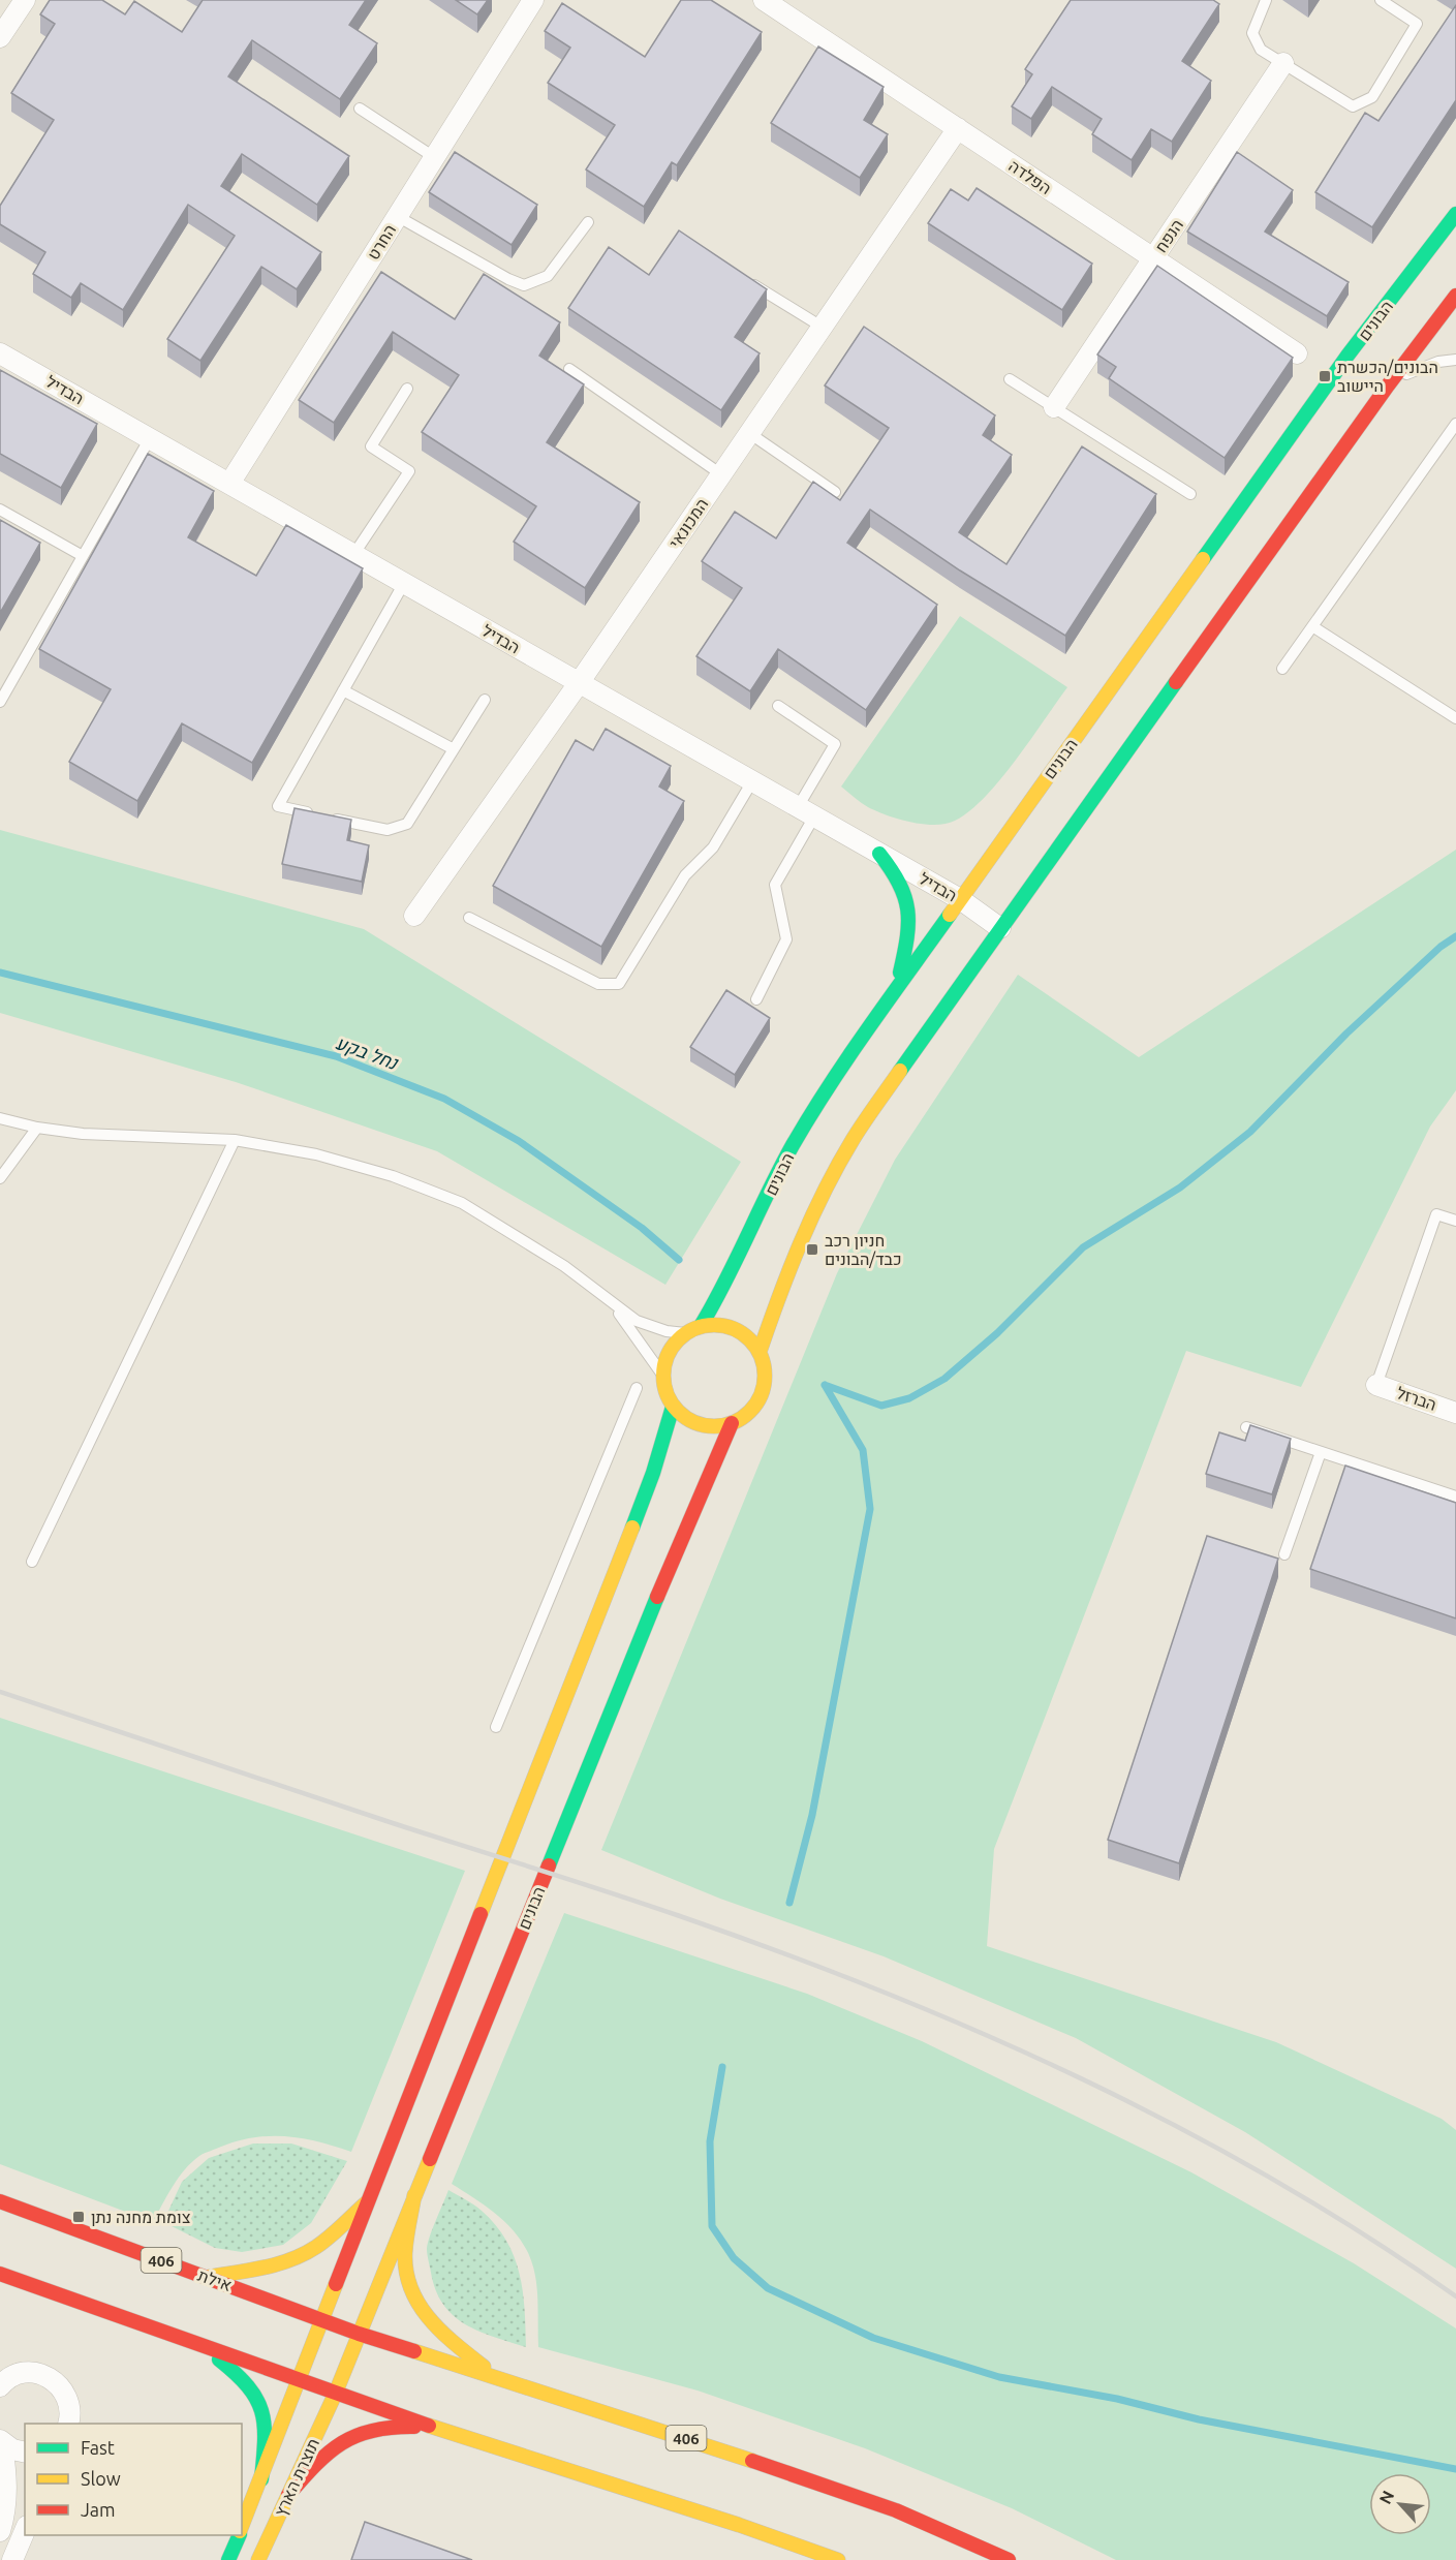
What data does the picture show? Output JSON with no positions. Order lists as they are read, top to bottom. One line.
{"streets":{"street":["הפלדה","הנפח","החרט","הבונים","הבדיל","המכונאי","הברזל","406","אילת","תוצרת הארץ"]},"crossings":[["הפלדה","הנפח"],["הפלדה","המכונאי"],["החרט","הבדיל"],["הבונים","הבדיל"],["הבונים","406"],["הבונים","אילת"],["הבונים","תוצרת הארץ"],["הבדיל","המכונאי"],["406","אילת"]],"water":["נחל בקע"],"places":{"transit":["הבונים/הכשרת היישוב","חניון רכב כבד/הבונים","צומת מחנה נתן"]},"legend":["Fast","Slow","Jam"],"north":"top left"}
